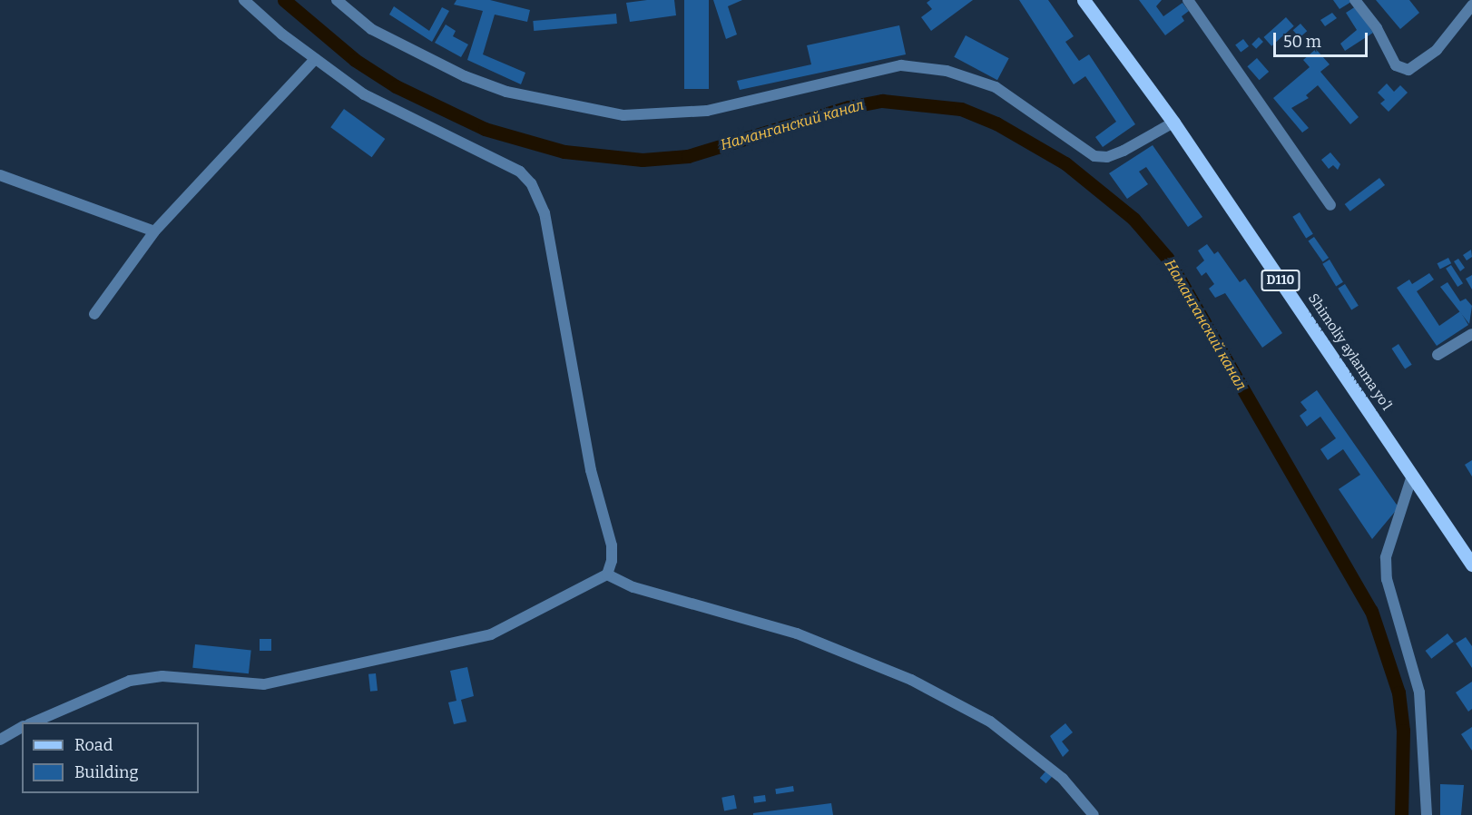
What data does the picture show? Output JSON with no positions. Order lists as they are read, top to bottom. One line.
{"streets":{"main road":["D110","Shimoliy aylanma yoʻl"]},"water":["Наманганский канал"],"legend":["Road","Building"],"scale_bar":"50 m"}
